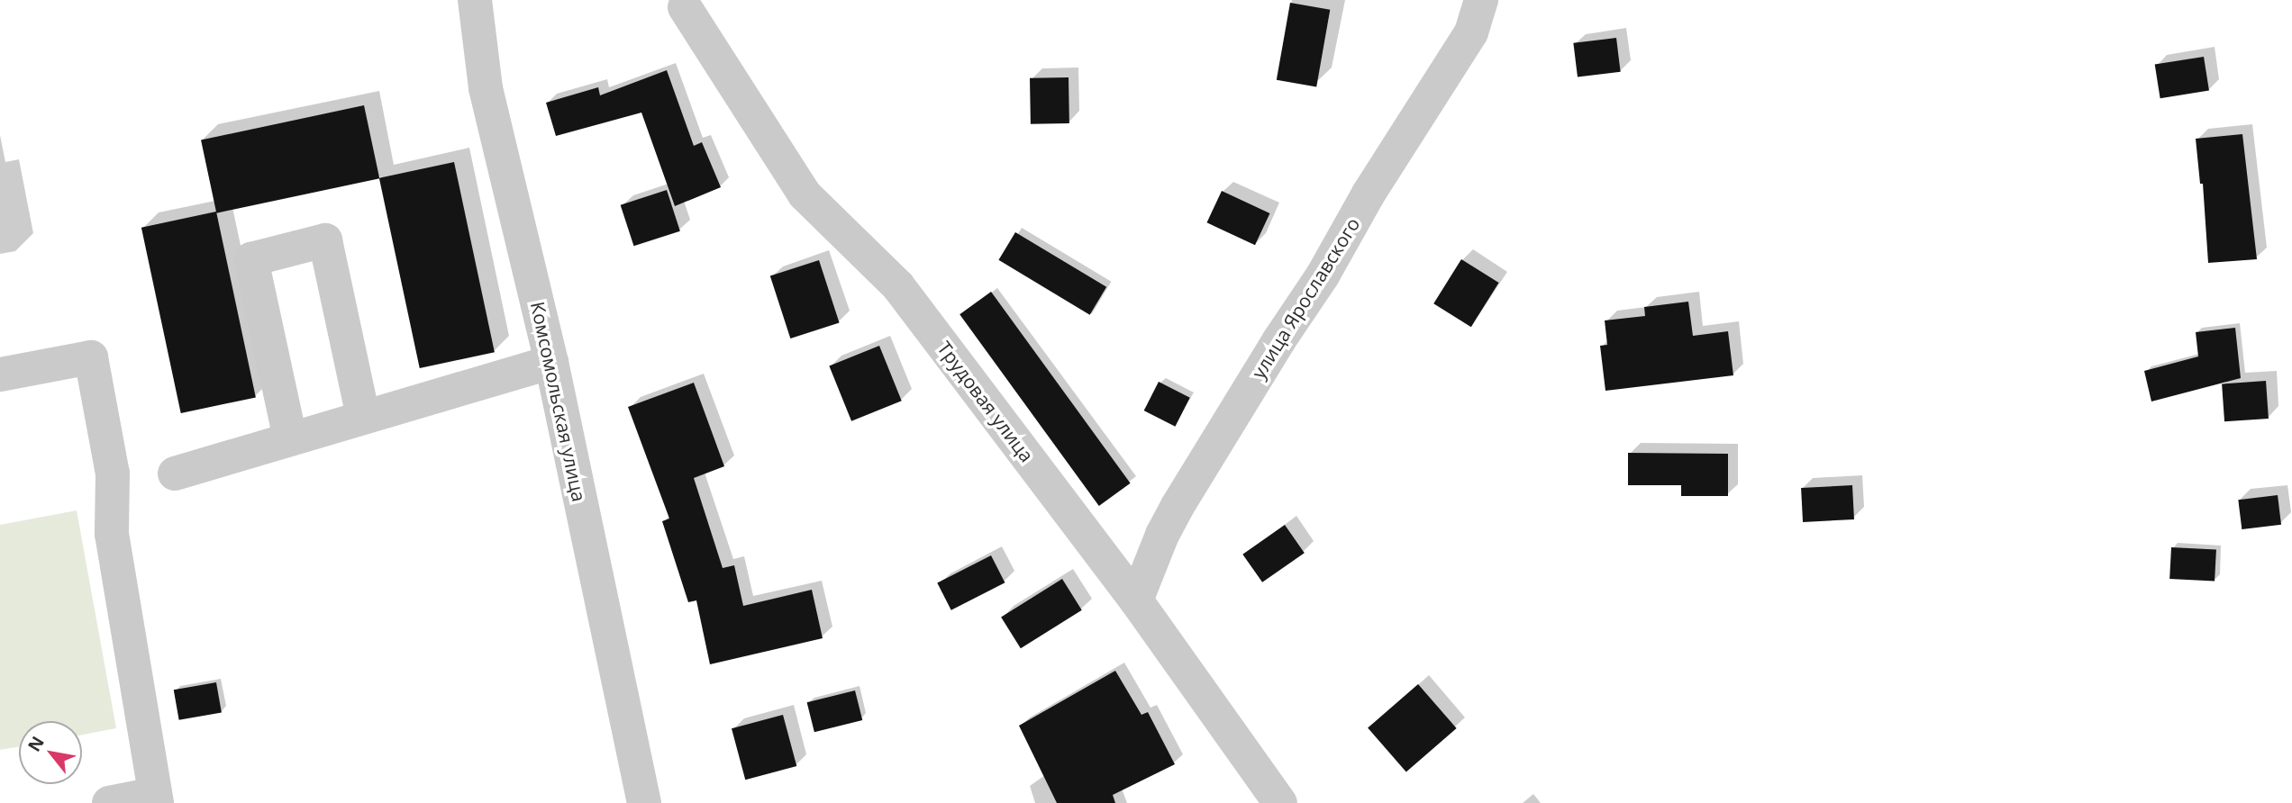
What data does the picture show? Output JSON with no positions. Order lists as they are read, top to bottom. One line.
{"streets":{"street":["улица Ярославского","Комсомольская улица","Трудовая улица"]},"crossings":[["улица Ярославского","Трудовая улица"]],"north":"top left"}
